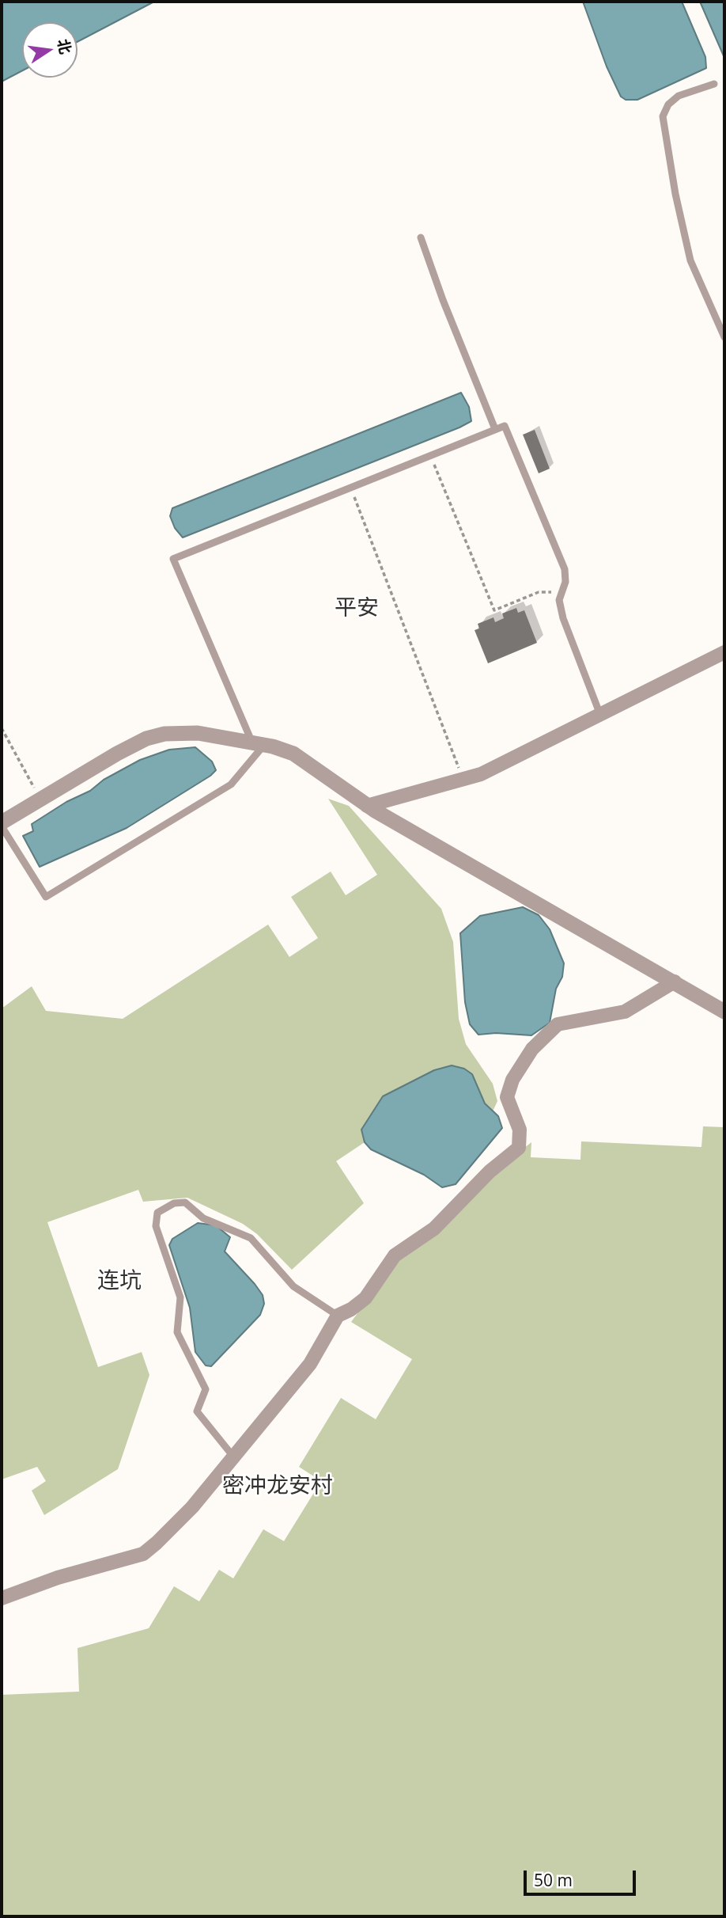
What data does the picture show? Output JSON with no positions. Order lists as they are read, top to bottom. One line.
{"districts":["平安","连坑","密冲龙安村"],"scale_bar":"50 m","north":"right"}
